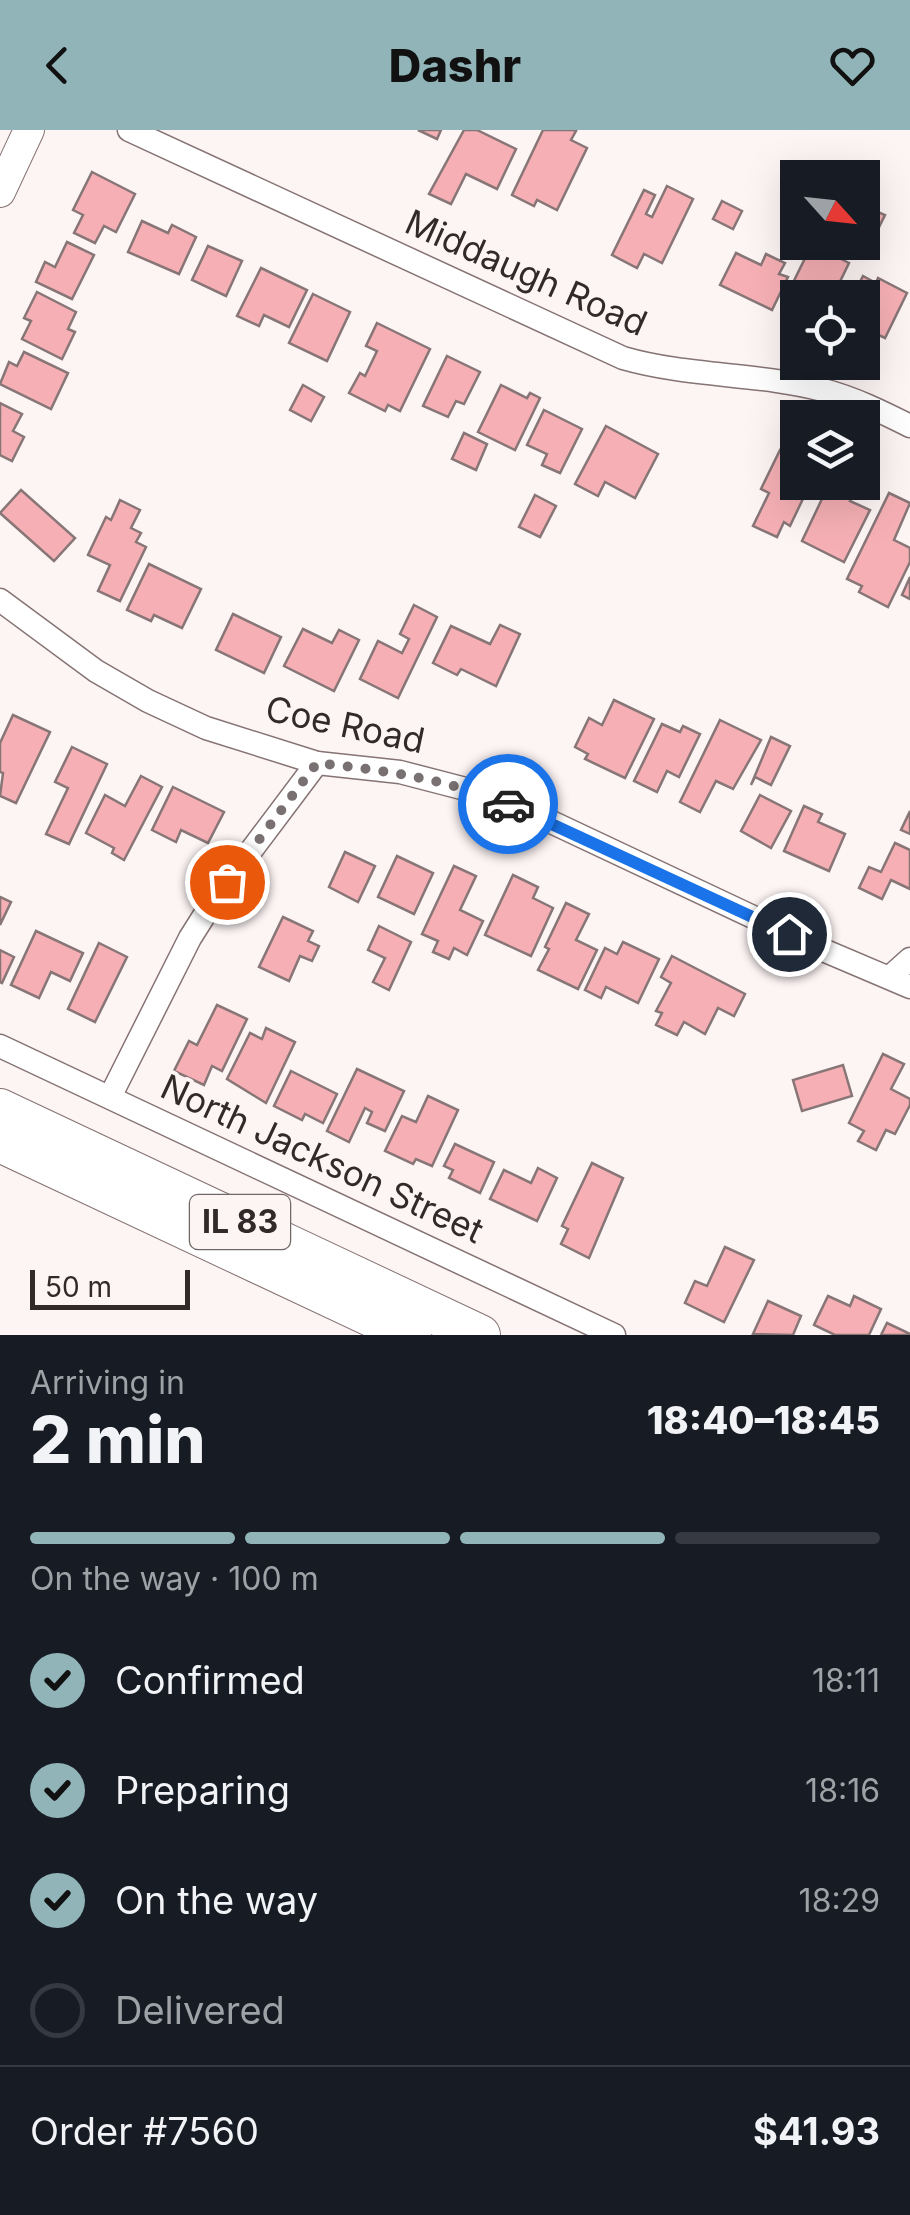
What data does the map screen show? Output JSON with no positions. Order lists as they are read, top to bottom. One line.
{"streets":{"highway":["IL 83"],"street":["Middaugh Road","Coe Road","North Jackson Street"]},"scale_bar":"50 m","north":"bottom right","page":{"header":"Dashr","scale":"50 m","heading":["2 min","Arriving in","18:40–18:45"],"panel":["Order #7560","$41.93"],"bar":"On the way · 100 m","list":[["Confirmed","18:11"],["Preparing","18:16"],["On the way","18:29"],"Delivered"]}}
